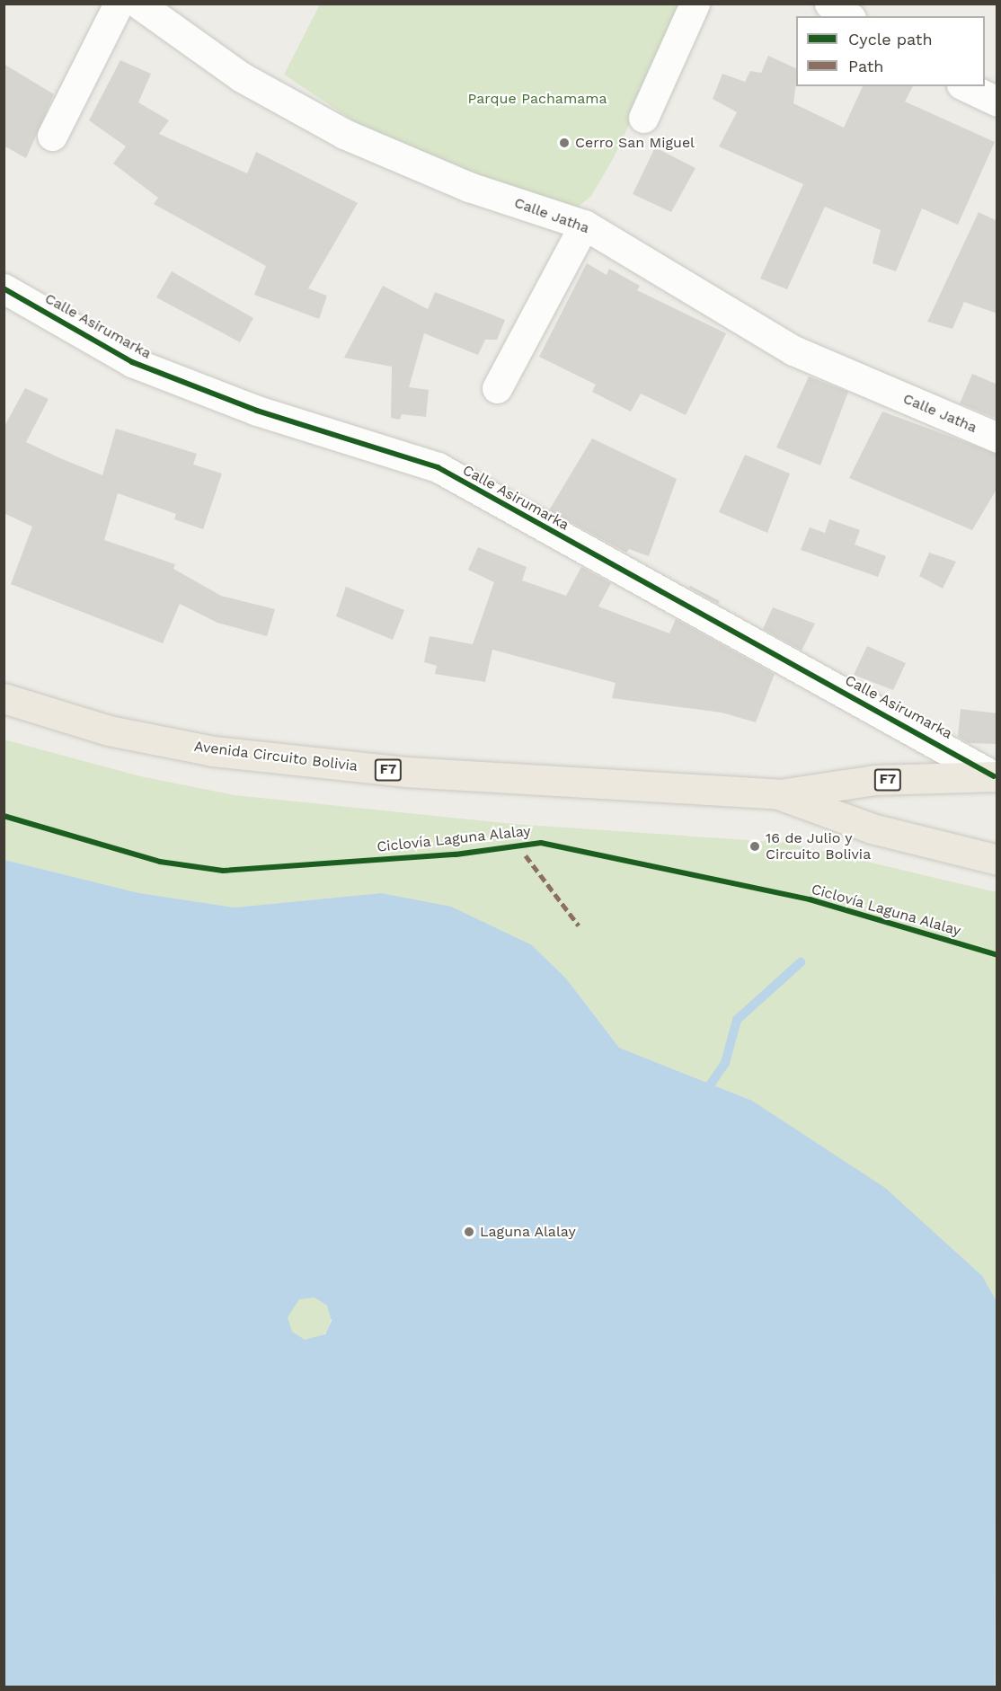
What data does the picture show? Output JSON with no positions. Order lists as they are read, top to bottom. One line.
{"streets":{"highway":["Avenida Circuito Bolivia","F7"],"street":["Calle Jatha","Calle Asirumarka"],"cycle path":["Ciclovía Laguna Alalay"]},"crossings":[["Calle Asirumarka","Avenida Circuito Bolivia"]],"parks":["Parque Pachamama"],"places":["Cerro San Miguel","16 de Julio y Circuito Bolivia","Laguna Alalay"],"legend":["Cycle path","Path"]}
